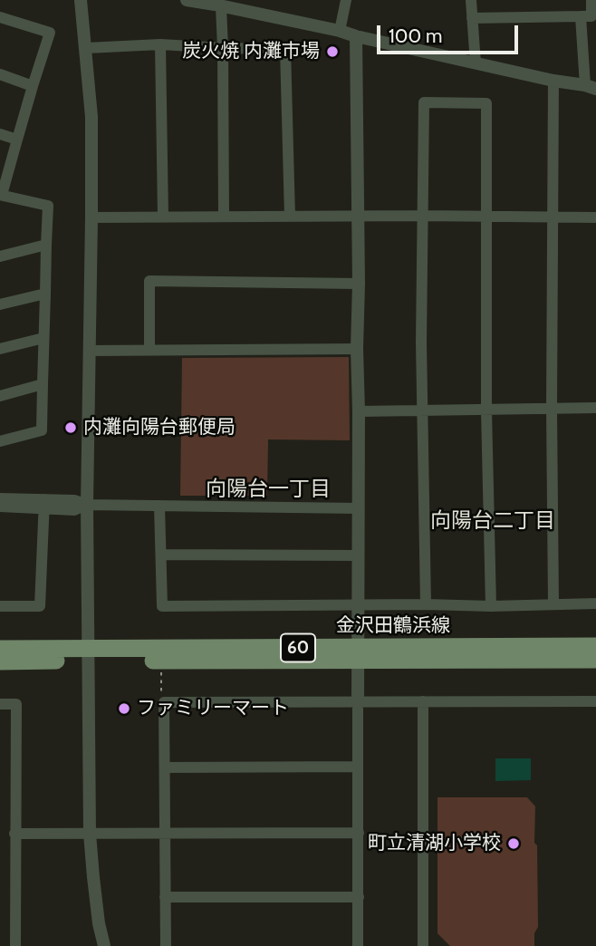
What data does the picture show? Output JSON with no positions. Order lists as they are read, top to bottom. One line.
{"streets":{"main road":["金沢田鶴浜線","60"]},"districts":["向陽台一丁目","向陽台二丁目"],"places":["炭火焼 内灘市場","内灘向陽台郵便局","ファミリーマート","町立清湖小学校"],"scale_bar":"100 m"}
